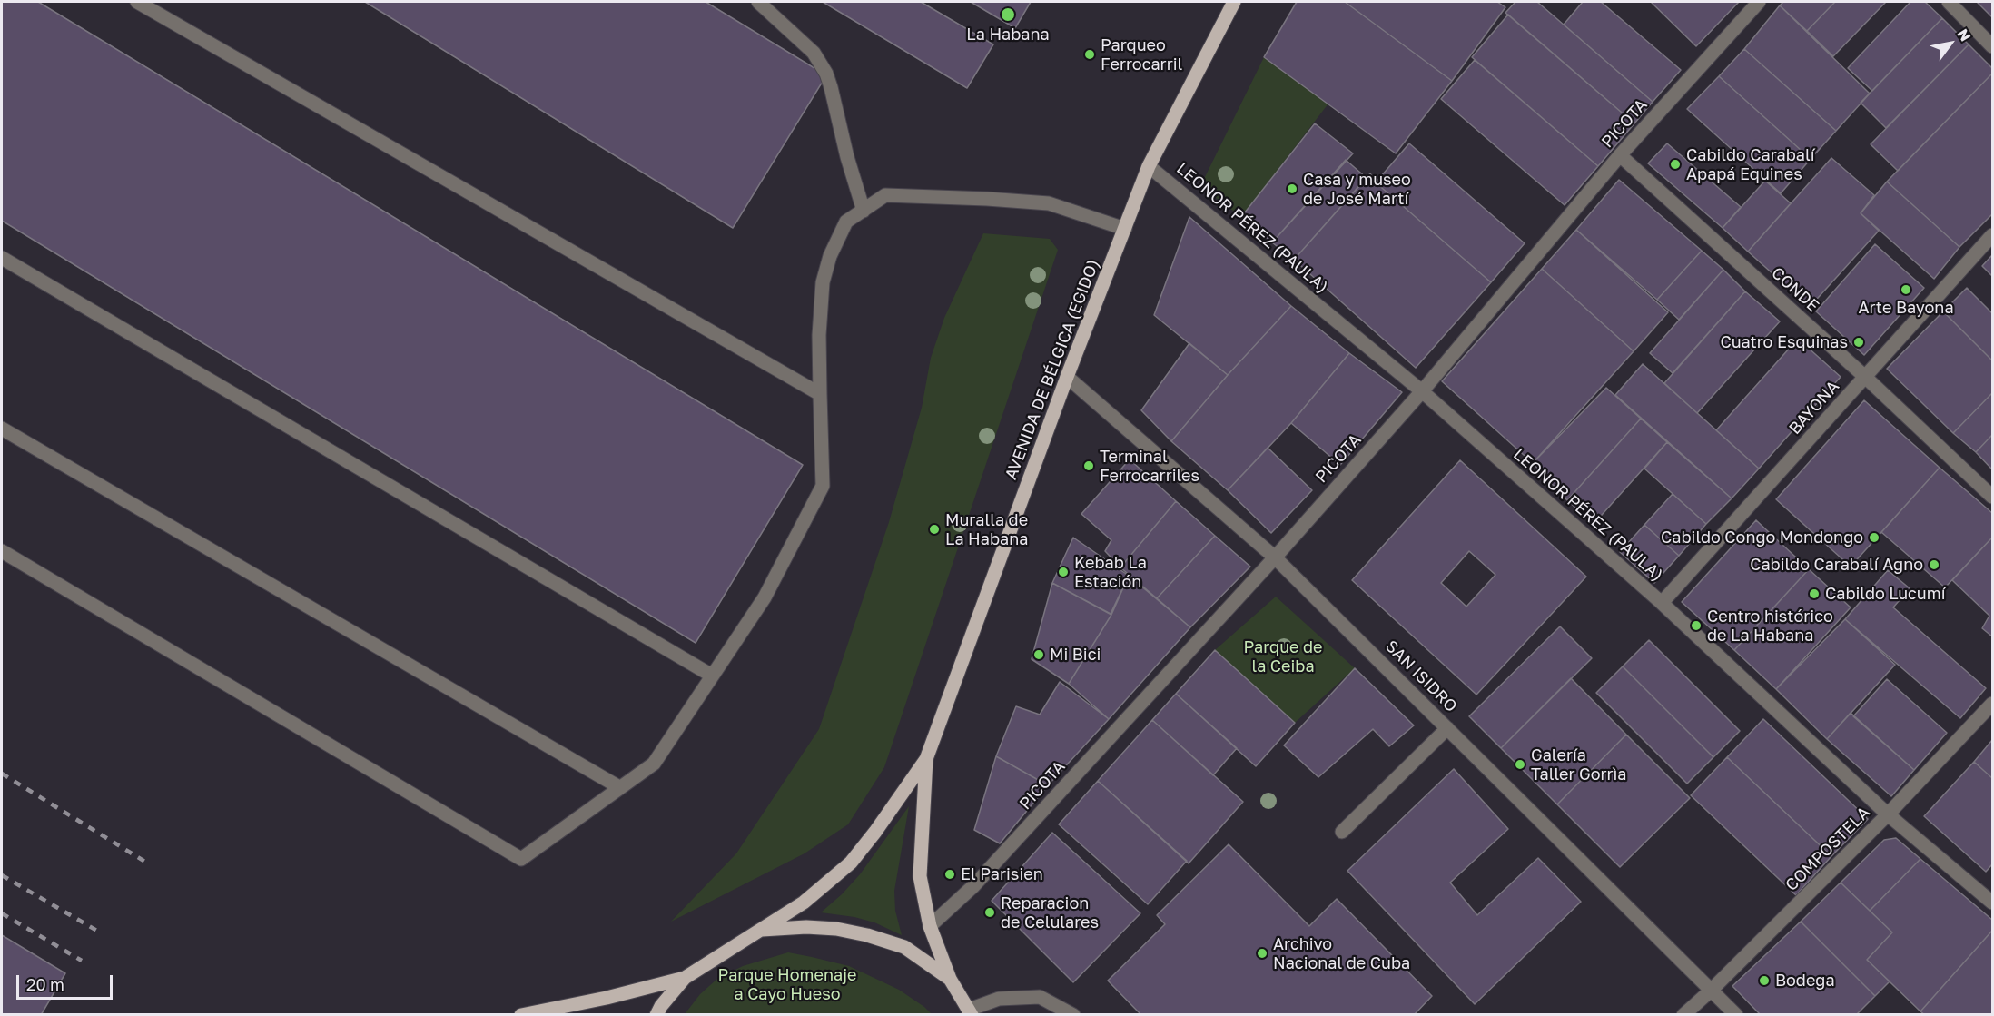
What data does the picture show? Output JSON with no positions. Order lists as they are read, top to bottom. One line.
{"streets":{"main road":["AVENIDA DE BÉLGICA (EGIDO)"],"street":["PICOTA","LEONOR PÉREZ (PAULA)","CONDE","BAYONA","SAN ISIDRO","COMPOSTELA"]},"crossings":[["PICOTA","LEONOR PÉREZ (PAULA)"],["PICOTA","CONDE"],["PICOTA","AVENIDA DE BÉLGICA (EGIDO)"],["PICOTA","SAN ISIDRO"],["LEONOR PÉREZ (PAULA)","AVENIDA DE BÉLGICA (EGIDO)"],["LEONOR PÉREZ (PAULA)","BAYONA"],["LEONOR PÉREZ (PAULA)","COMPOSTELA"],["CONDE","BAYONA"],["AVENIDA DE BÉLGICA (EGIDO)","SAN ISIDRO"],["SAN ISIDRO","COMPOSTELA"]],"parks":["Parque de la Ceiba","Parque Homenaje a Cayo Hueso"],"places":["La Habana","Parqueo Ferrocarril","Cabildo Carabalí Apapá Equines","Casa y museo de José Martí","Arte Bayona","Cuatro Esquinas","Terminal Ferrocarriles","Muralla de La Habana","Cabildo Congo Mondongo","Cabildo Carabalí Agno","Kebab La Estación","Cabildo Lucumí","Centro histórico de La Habana","Mi Bici","Galería Taller Gorrìa","El Parisien","Reparacion de Celulares","Archivo Nacional de Cuba","Bodega"],"scale_bar":"20 m","north":"top right"}
